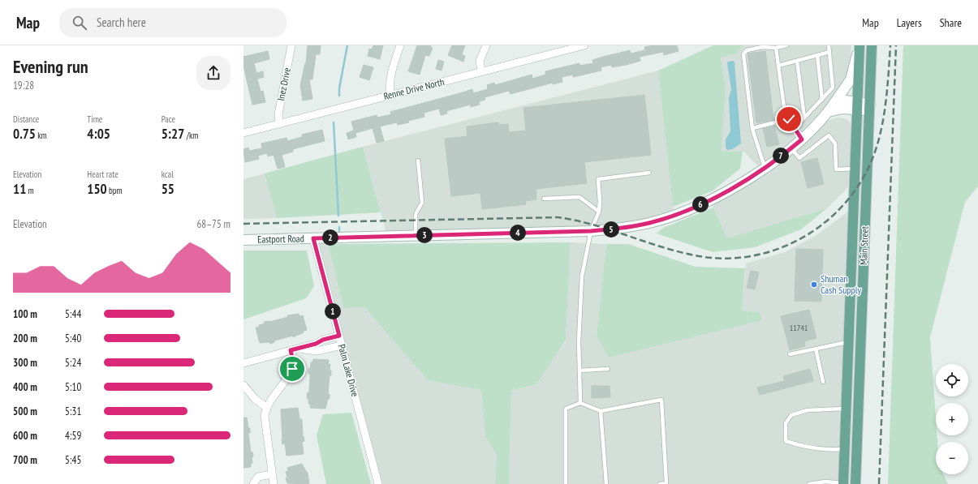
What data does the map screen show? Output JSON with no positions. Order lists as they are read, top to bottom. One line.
{"streets":{"main road":["Main Street"],"street":["Inez Drive","Renne Drive North","Eastport Road","Palm Lake Drive"]},"crossings":[["Inez Drive","Renne Drive North"],["Eastport Road","Main Street"],["Eastport Road","Palm Lake Drive"]],"places":["Shuman Cash Supply"],"house_numbers":["11741"],"page":{"header":"Map","search":"Search here","nav":["Map","Layers","Share"],"heading":["Evening run","19:28"],"stats":[["Distance","0.75 km"],["Time","4:05"],["Pace","5:27 /km"],["Elevation","11 m"],["Heart rate","150 bpm"],["kcal","55"]],"pins":["7","6","5","4","3","2","1"],"chart":["Elevation","68–75 m"],"list":[{"name":"100 m","note":"5:44"},{"name":"200 m","note":"5:40"},{"name":"300 m","note":"5:24"},{"name":"400 m","note":"5:10"},{"name":"500 m","note":"5:31"},{"name":"600 m","note":"4:59"},{"name":"700 m","note":"5:45"}],"map_buttons":["+","−"]}}
